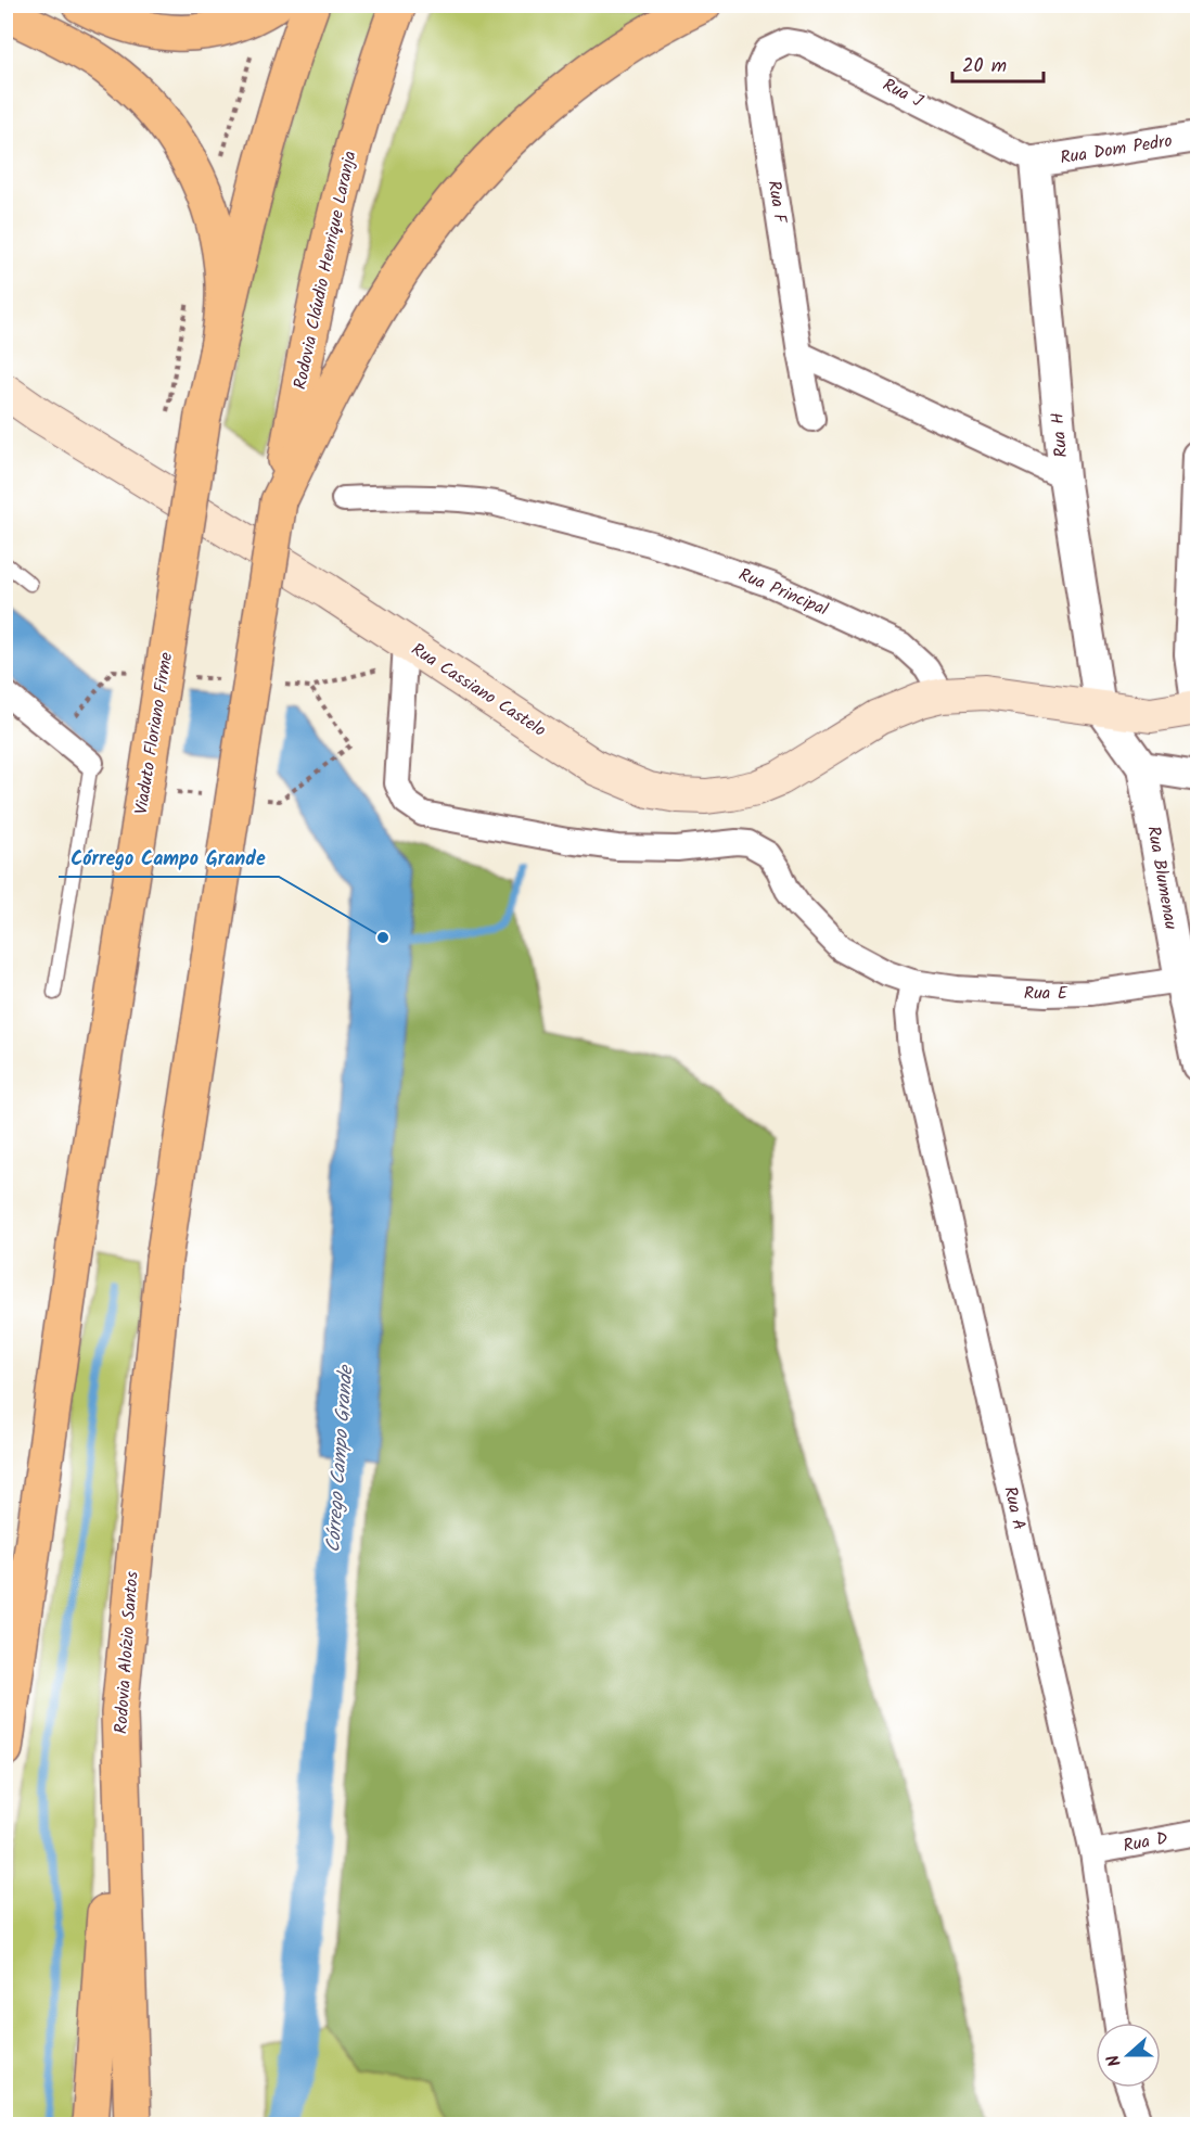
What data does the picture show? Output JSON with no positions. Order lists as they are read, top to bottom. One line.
{"streets":{"main road":["Rodovia Cláudio Henrique Laranja","Rua Cassiano Castelo","Viaduto Floriano Firme","Rodovia Aloízio Santos"],"street":["Rua J","Rua Dom Pedro","Rua F","Rua H","Rua Principal","Rua Blumenau","Rua E","Rua A","Rua D"]},"crossings":[["Rua J","Rua Dom Pedro"],["Rua J","Rua F"],["Rua J","Rua H"],["Rua Dom Pedro","Rua H"],["Rodovia Cláudio Henrique Laranja","Rodovia Aloízio Santos"],["Rua Principal","Rua Cassiano Castelo"],["Rua Cassiano Castelo","Rua E"],["Rua Blumenau","Rua E"],["Rua E","Rua A"],["Rua A","Rua D"]],"water":["Córrego Campo Grande"],"places":["Córrego Campo Grande"],"scale_bar":"20 m","north":"left"}
